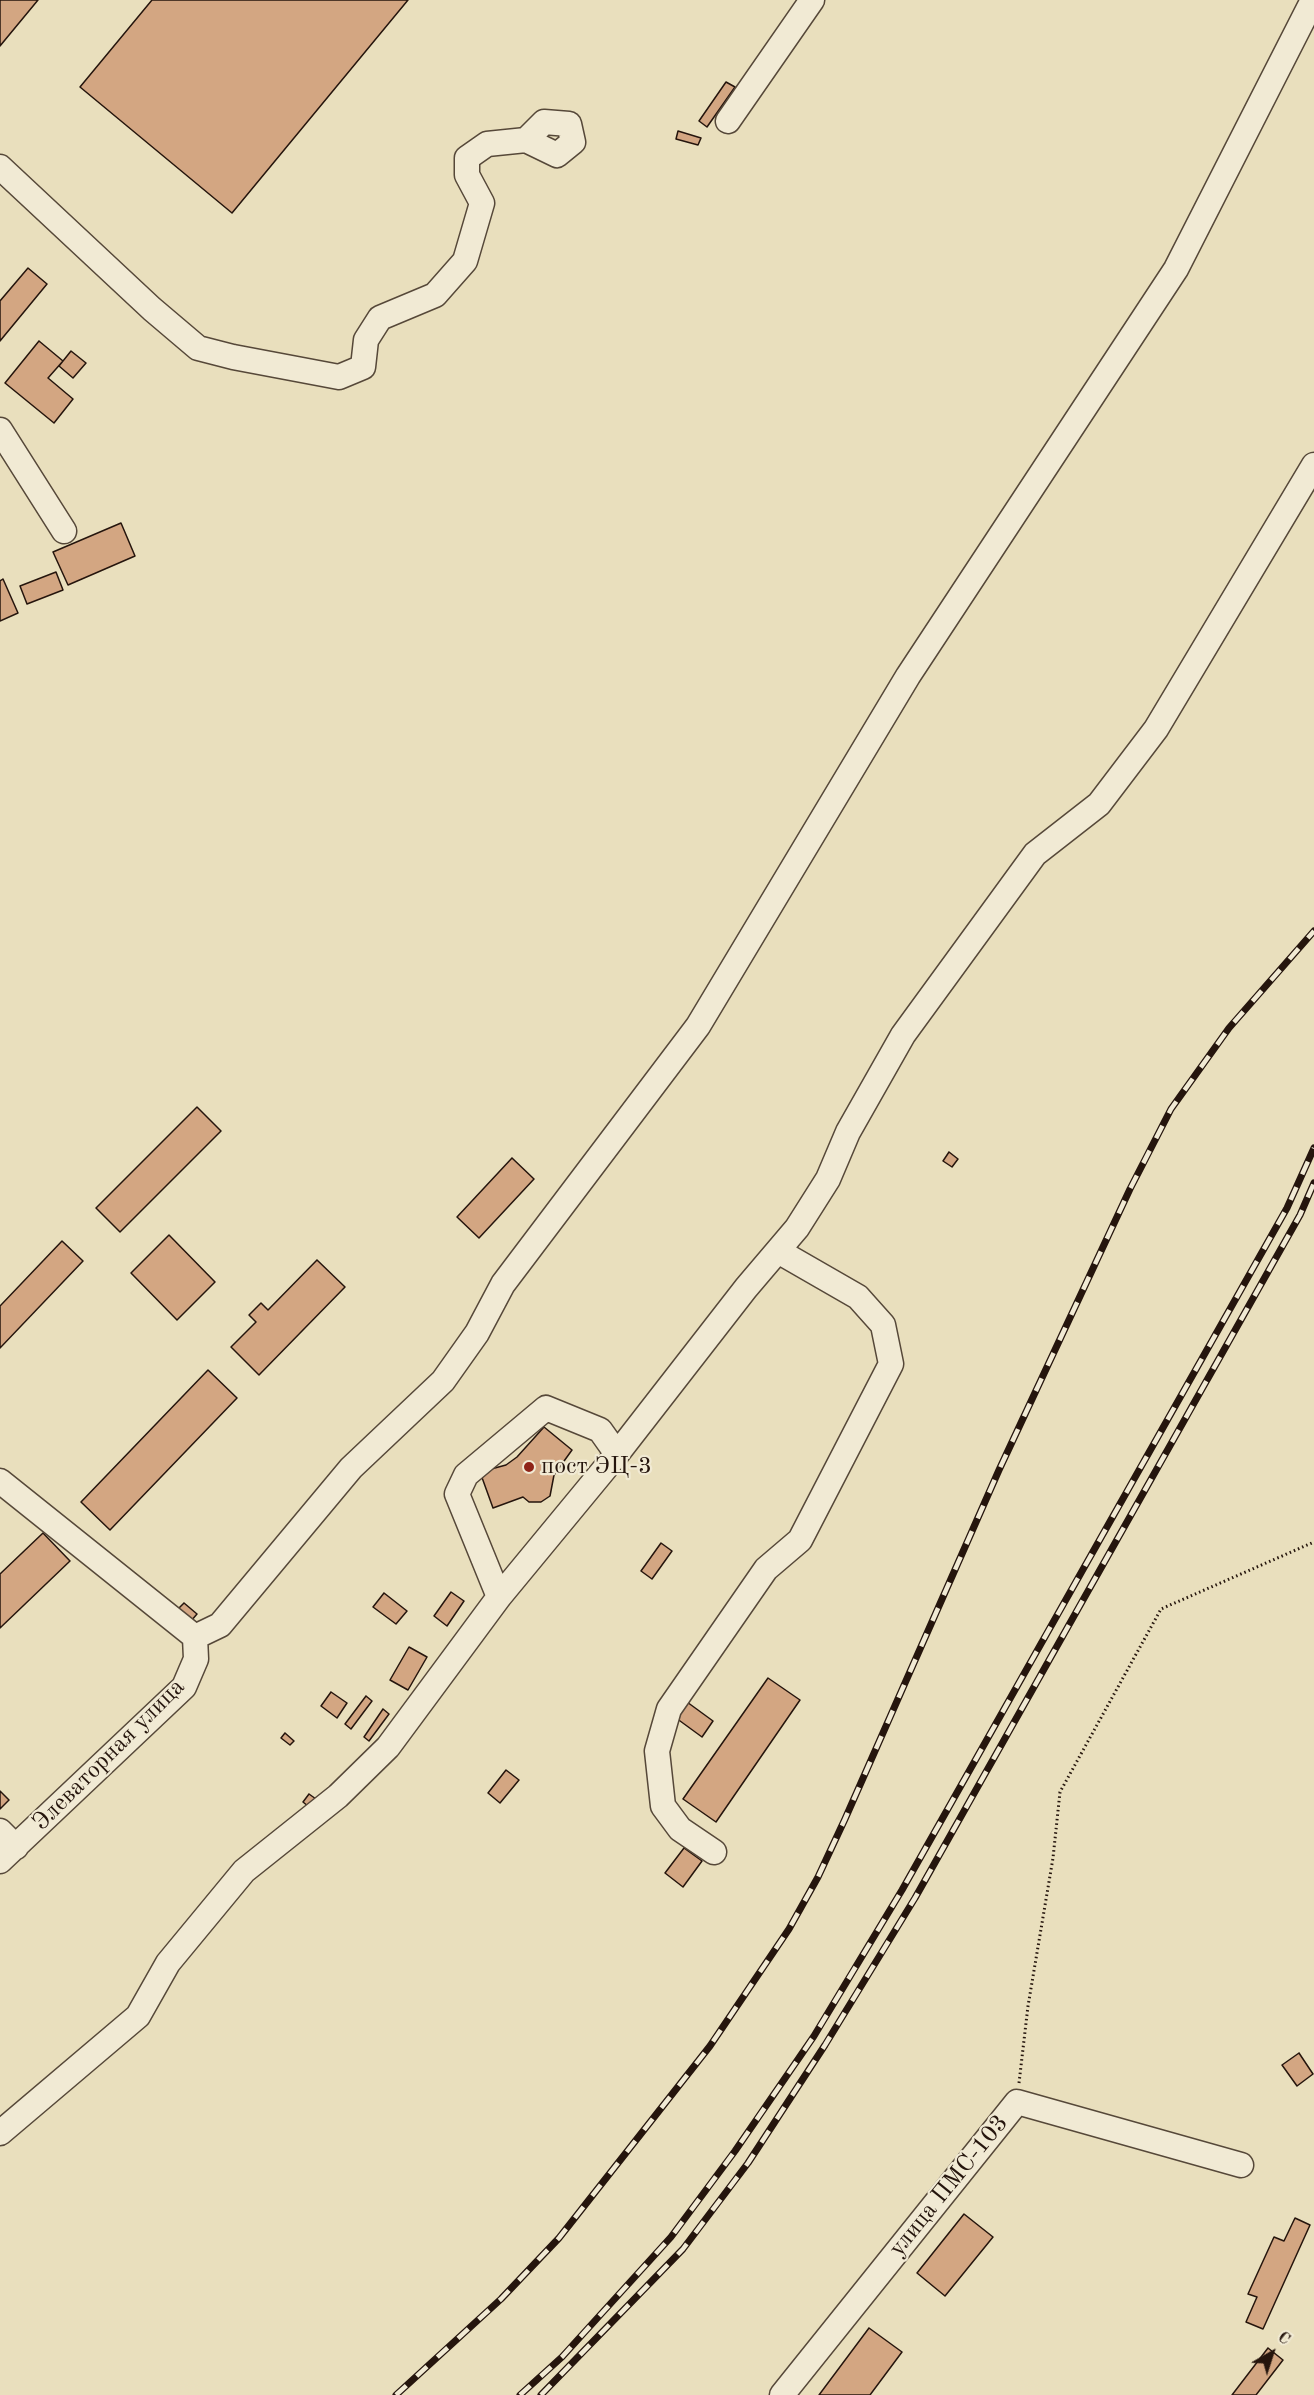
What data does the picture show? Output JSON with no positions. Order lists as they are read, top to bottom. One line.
{"streets":{"street":["Элеваторная улица","улица ПМС-103"]},"places":["пост ЭЦ-3"],"north":"top right"}
